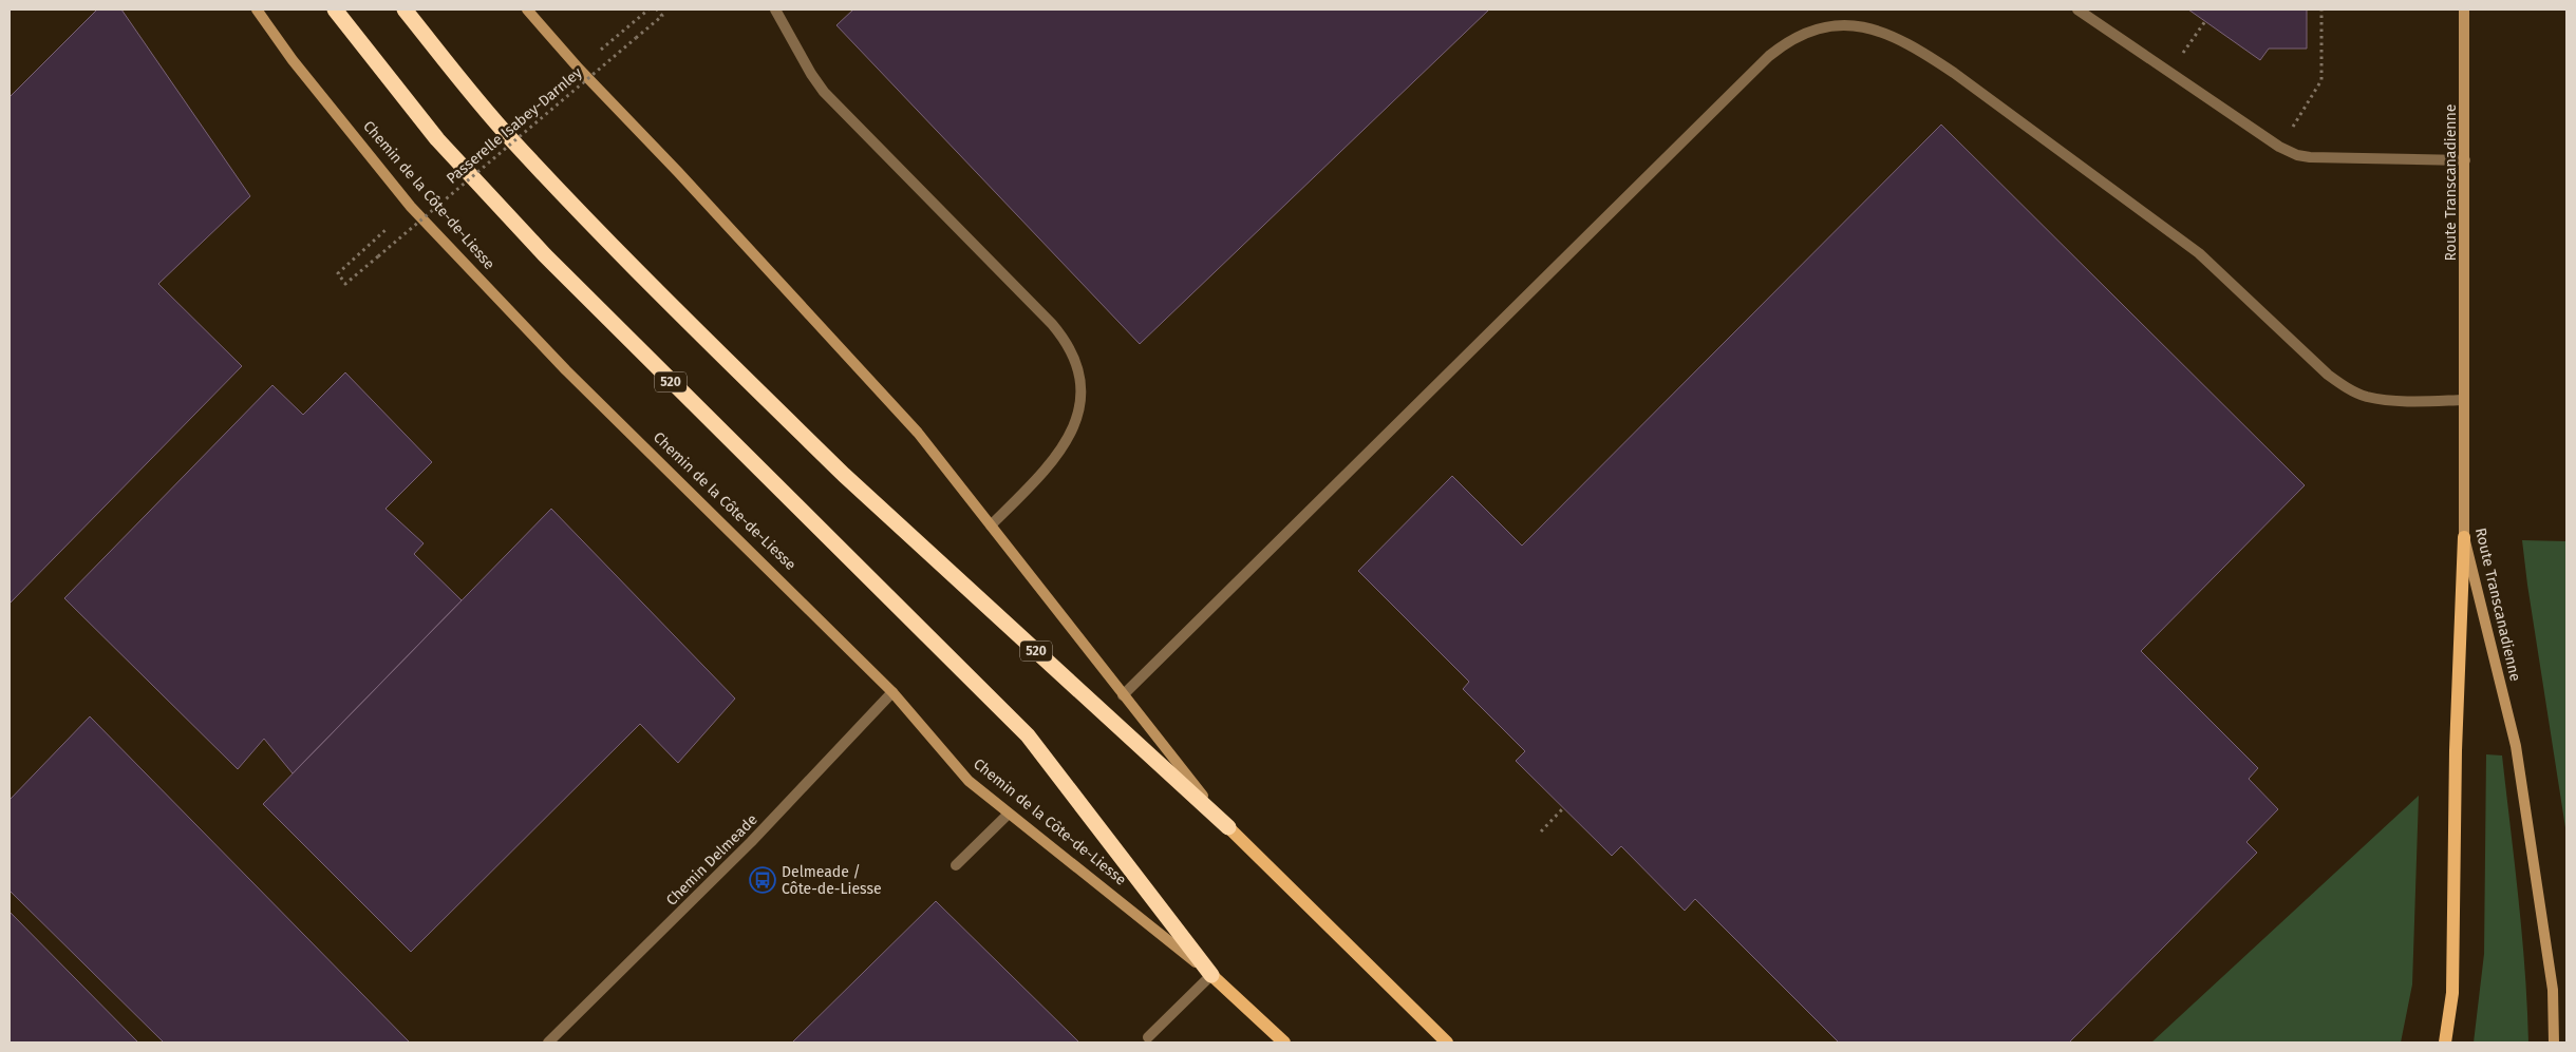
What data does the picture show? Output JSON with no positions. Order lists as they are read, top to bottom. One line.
{"streets":{"highway":["Chemin de la Côte-de-Liesse","520"],"main road":["Route Transcanadienne"],"street":["Chemin Delmeade"],"path":["Passerelle Isabey-Darnley"]},"crossings":[["Chemin de la Côte-de-Liesse","Chemin Delmeade"]],"places":{"bus stop":["Delmeade / Côte-de-Liesse"]}}
